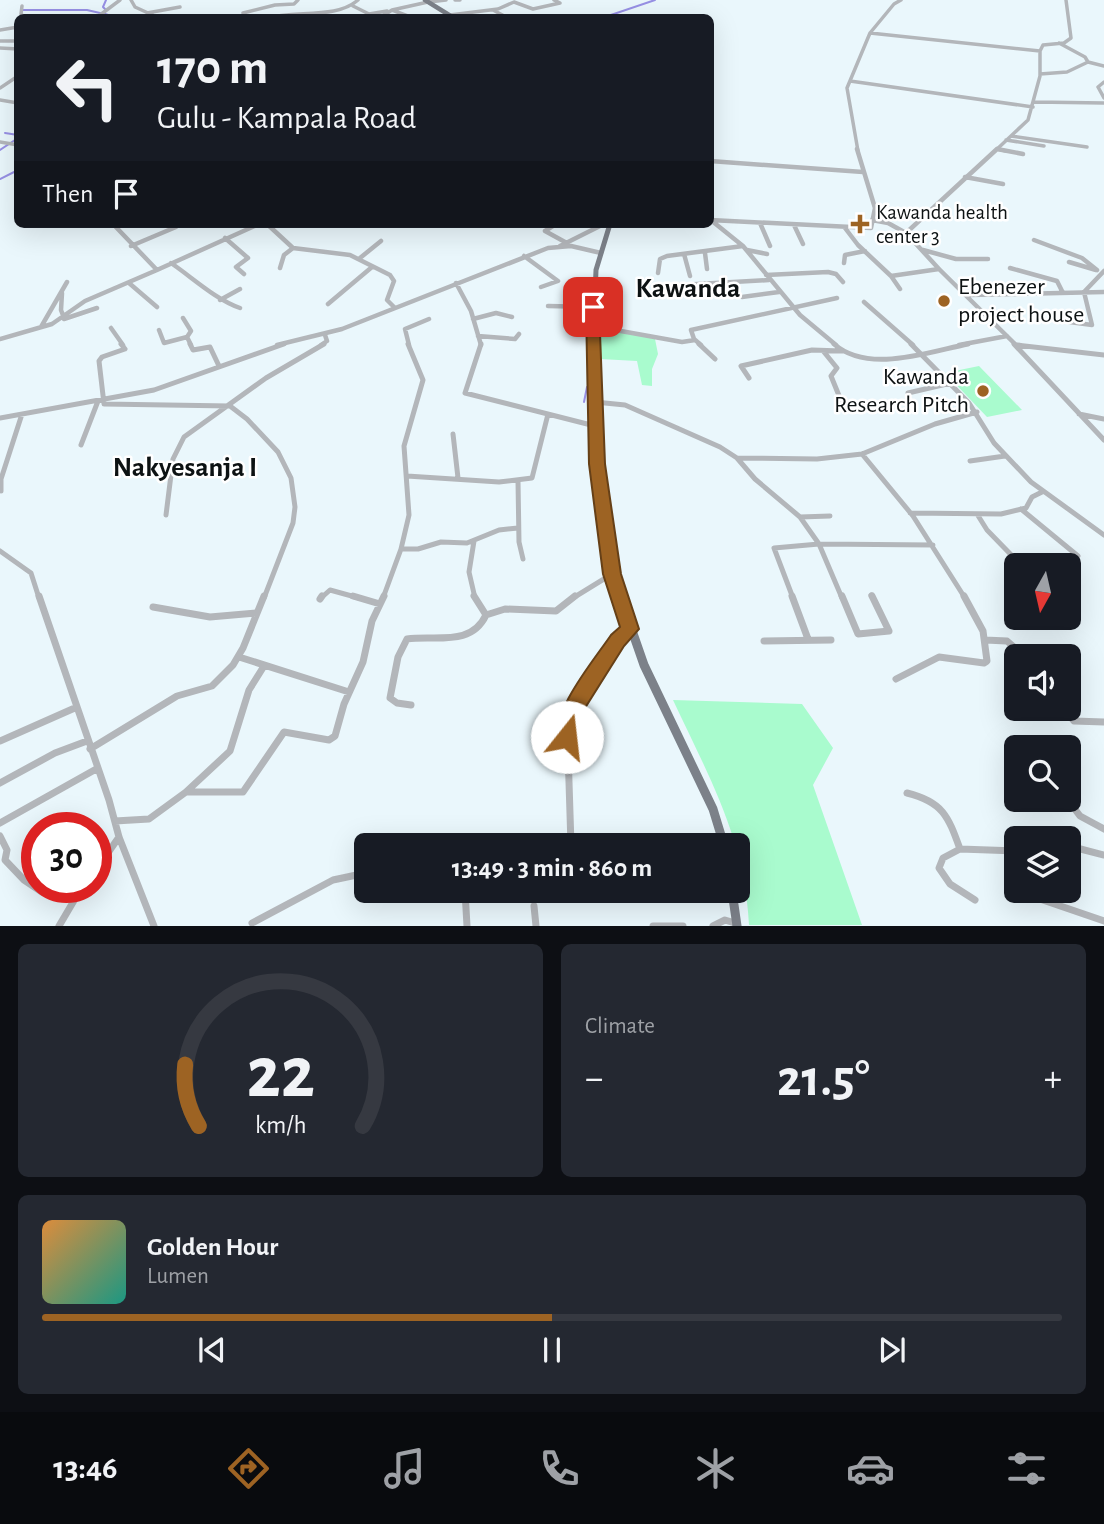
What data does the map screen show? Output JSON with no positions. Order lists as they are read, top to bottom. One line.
{"districts":["Kawanda","Nakyesanja I"],"places":{"health":["Kawanda health center 3"],"other":["Ebenezer project house","Kawanda Research Pitch"]},"north":"bottom","page":{"turn":["170 m","Gulu - Kampala Road"],"then":"Then","limit":"30","trip":"13:49 · 3 min · 860 m","tile":"Climate","heat":["−","21.5°","+"],"song":["Golden Hour","Lumen"],"tabs":"13:46","gauge":["22","km/h"]}}
